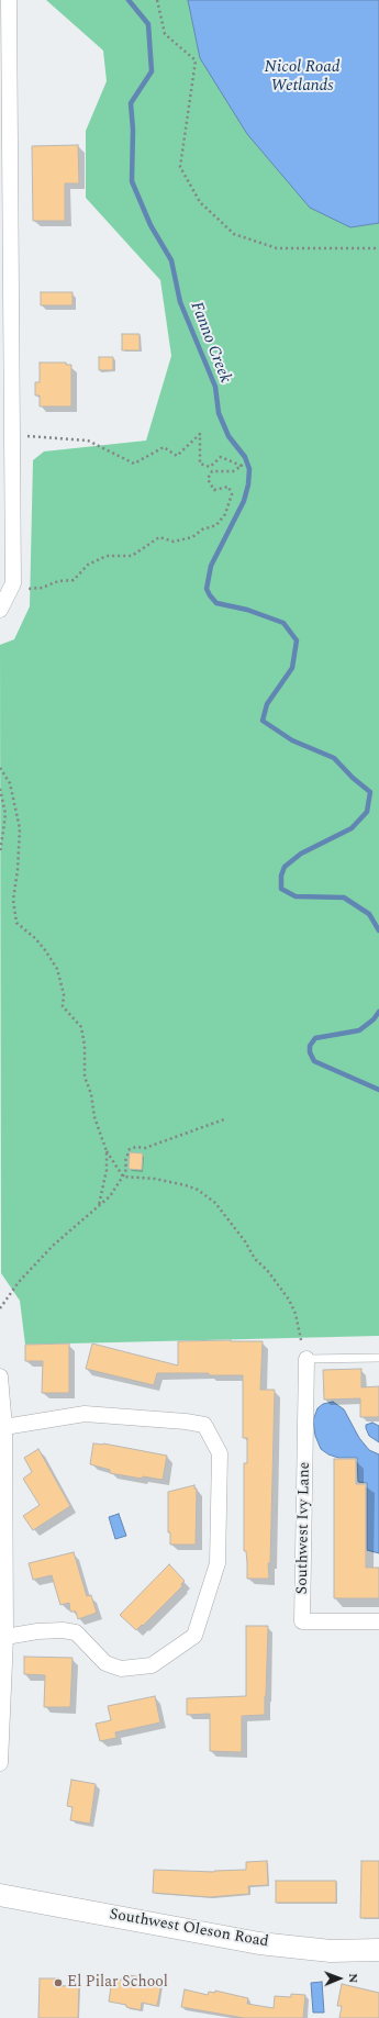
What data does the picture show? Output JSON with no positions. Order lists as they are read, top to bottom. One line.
{"streets":{"main road":["Southwest Oleson Road"],"street":["Southwest Ivy Lane"]},"water":["Nicol Road Wetlands","Fanno Creek"],"places":["El Pilar School"],"north":"right"}
